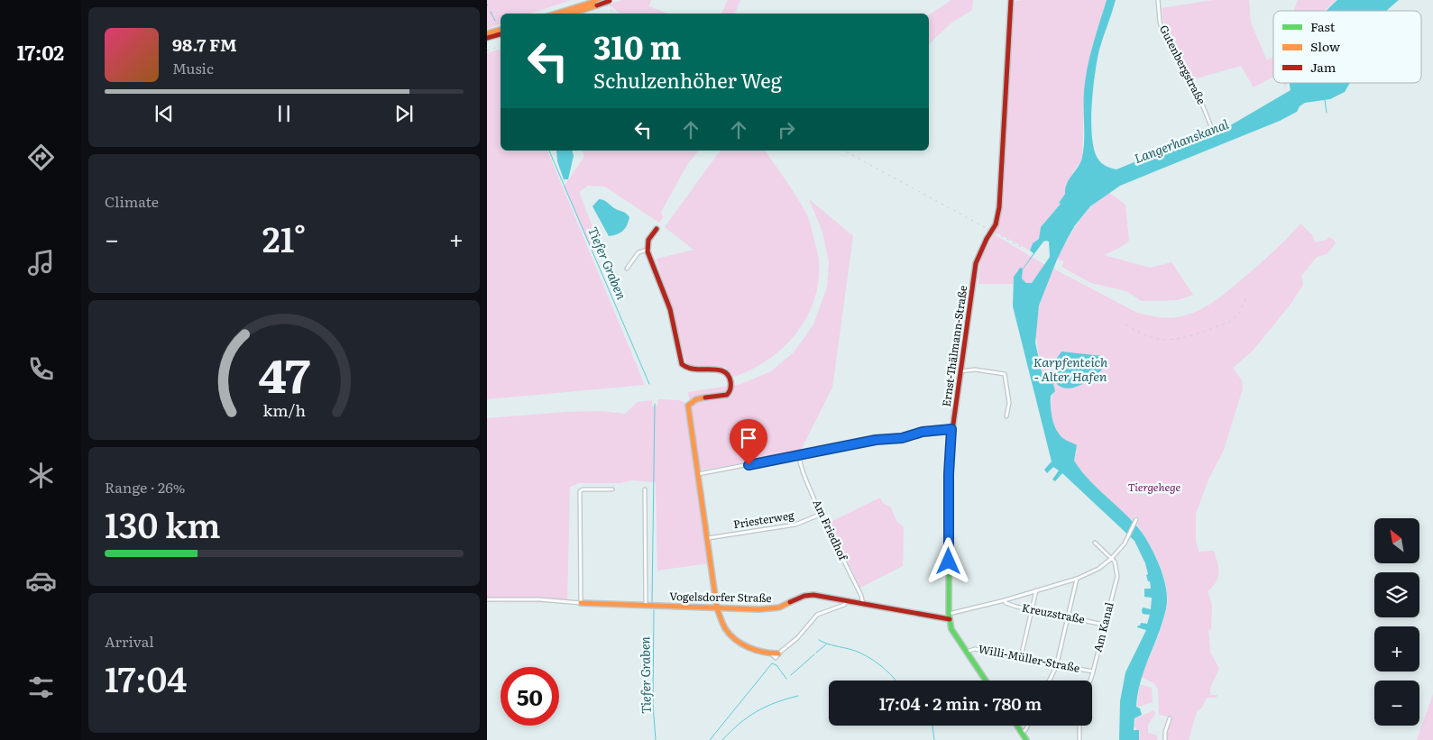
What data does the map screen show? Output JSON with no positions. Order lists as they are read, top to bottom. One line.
{"streets":{"street":["Gutenbergstraße","Ernst-Thälmann-Straße","Priesterweg","Am Friedhof","Vogelsdorfer Straße","Kreuzstraße","Am Kanal","Willi-Müller-Straße"]},"crossings":[["Ernst-Thälmann-Straße","Vogelsdorfer Straße"],["Ernst-Thälmann-Straße","Willi-Müller-Straße"],["Priesterweg","Am Friedhof"],["Am Friedhof","Vogelsdorfer Straße"],["Vogelsdorfer Straße","Kreuzstraße"],["Vogelsdorfer Straße","Am Kanal"],["Kreuzstraße","Am Kanal"],["Am Kanal","Willi-Müller-Straße"]],"water":["Langerhanskanal","Tiefer Graben","Karpfenteich - Alter Hafen"],"parks":["Tiergehege"],"legend":["Fast","Slow","Jam"],"north":"top left","page":{"tabs":"17:02","turn":["310 m","Schulzenhöher Weg"],"song":["98.7 FM","Music"],"tile":["Climate",["Range · 26%","130 km"],["Arrival","17:04"]],"heat":["−","21°","+"],"map_buttons":["+","−"],"limit":"50","trip":"17:04 · 2 min · 780 m","gauge":["47","km/h"]}}
